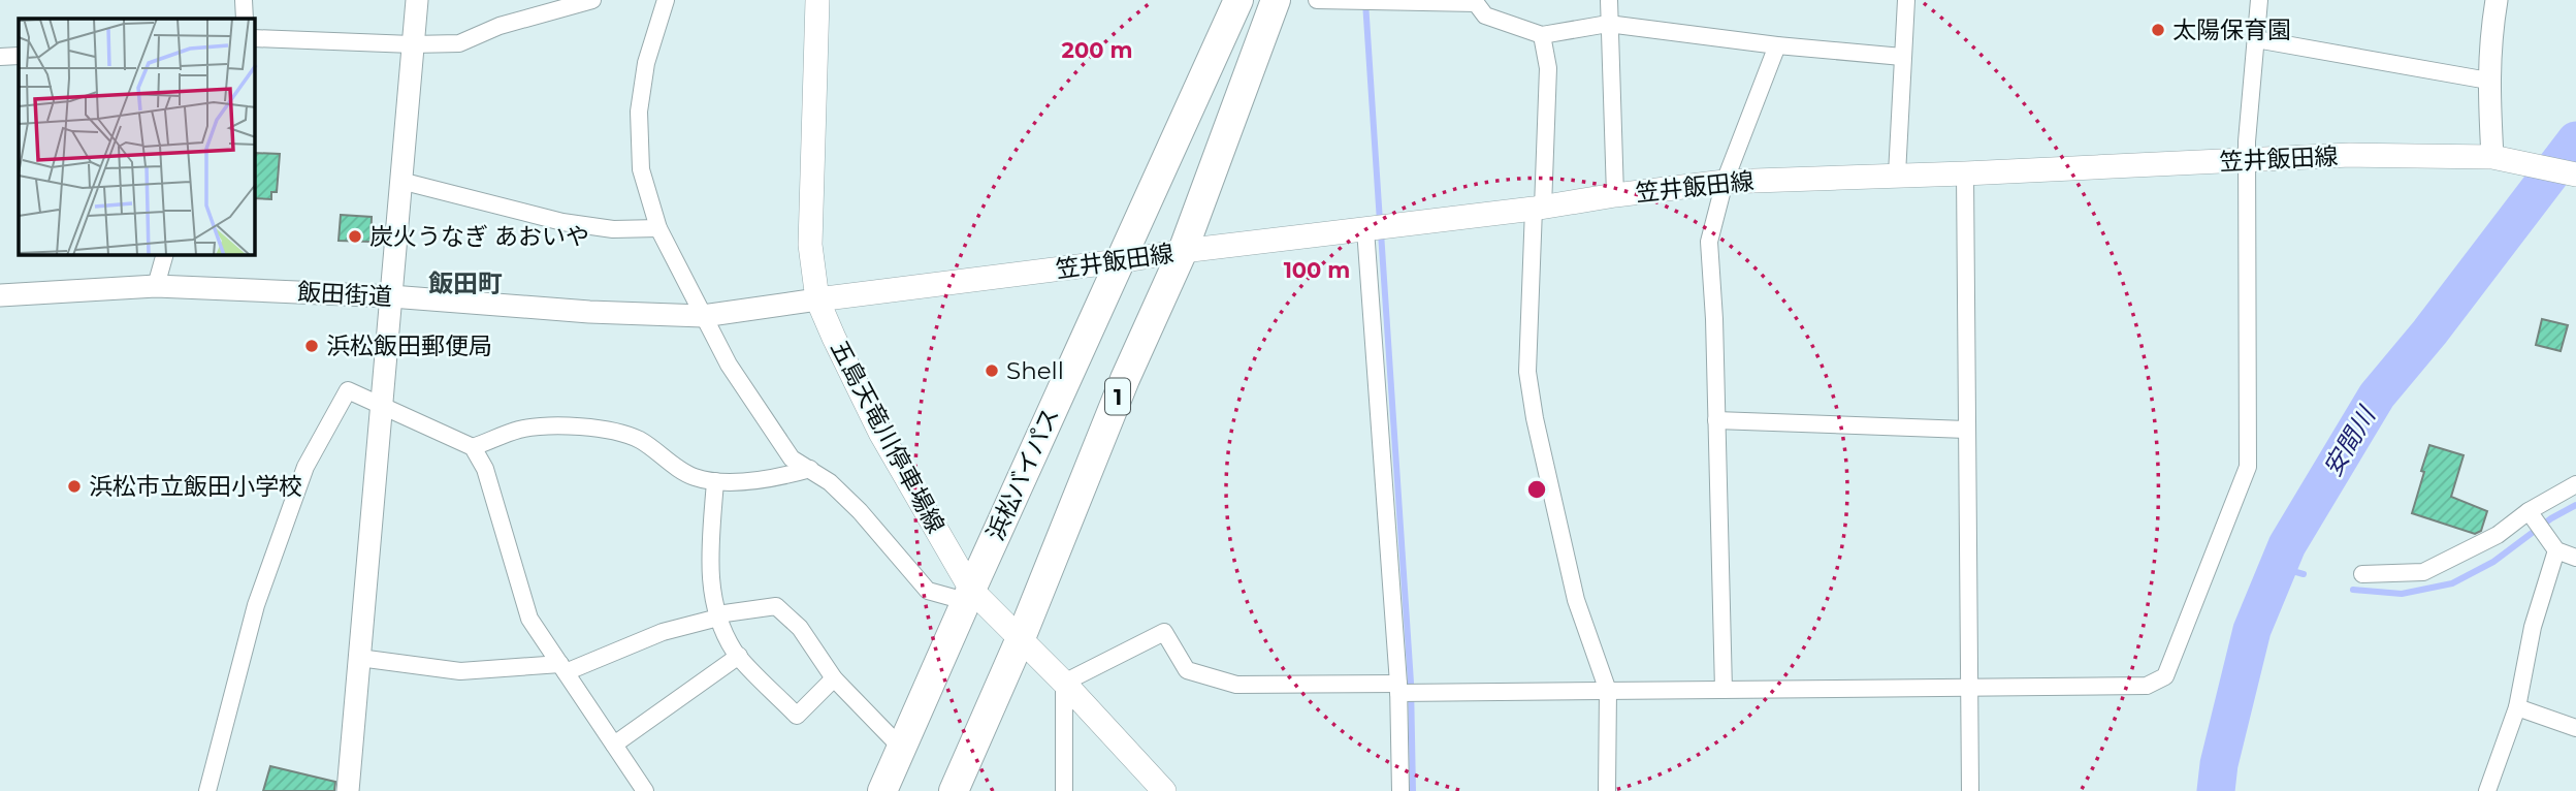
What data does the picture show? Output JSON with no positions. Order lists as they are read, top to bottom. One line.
{"streets":{"highway":["1","浜松バイパス"],"main road":["笠井飯田線","五島天竜川停車場線"],"street":["飯田街道"]},"crossings":[["笠井飯田線","飯田街道"],["笠井飯田線","1"],["笠井飯田線","五島天竜川停車場線"],["笠井飯田線","浜松バイパス"],["飯田街道","五島天竜川停車場線"],["1","五島天竜川停車場線"],["五島天竜川停車場線","浜松バイパス"]],"districts":["飯田町"],"water":["安間川"],"places":["太陽保育園","炭火うなぎ あおいや","浜松飯田郵便局","Shell","浜松市立飯田小学校"],"rings":["200 m","100 m"]}
